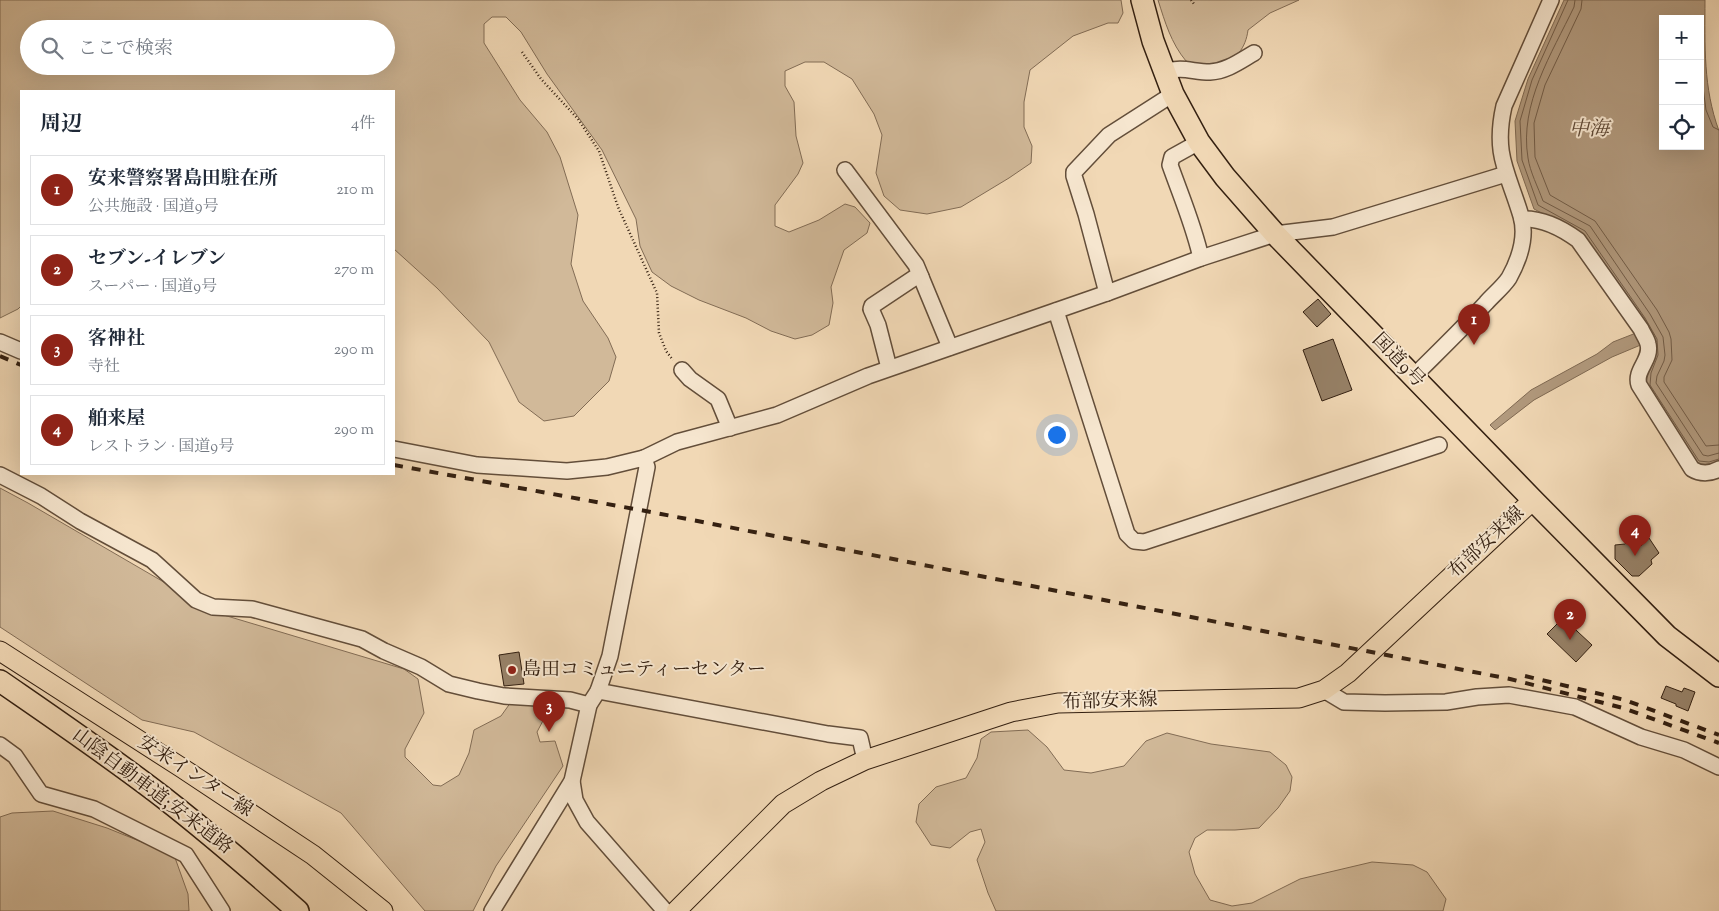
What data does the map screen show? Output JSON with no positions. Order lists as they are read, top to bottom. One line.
{"streets":{"highway":["国道9号","山陰自動車道;安来道路"],"main road":["布部安来線","安来インター線"]},"crossings":[["国道9号","布部安来線"]],"water":["中海"],"places":["島田コミュニティーセンター"],"page":{"map_buttons":["+","−"],"search":"ここで検索","heading":["周辺","4件"],"list":[{"mark":"1","name":"安来警察署島田駐在所","note":"公共施設 · 国道9号","value":"210 m"},{"mark":"2","name":"セブン-イレブン","note":"スーパー · 国道9号","value":"270 m"},{"mark":"3","name":"客神社","note":"寺社","value":"290 m"},{"mark":"4","name":"舶来屋","note":"レストラン · 国道9号","value":"290 m"}],"pins":["1","4","2","3"]}}
